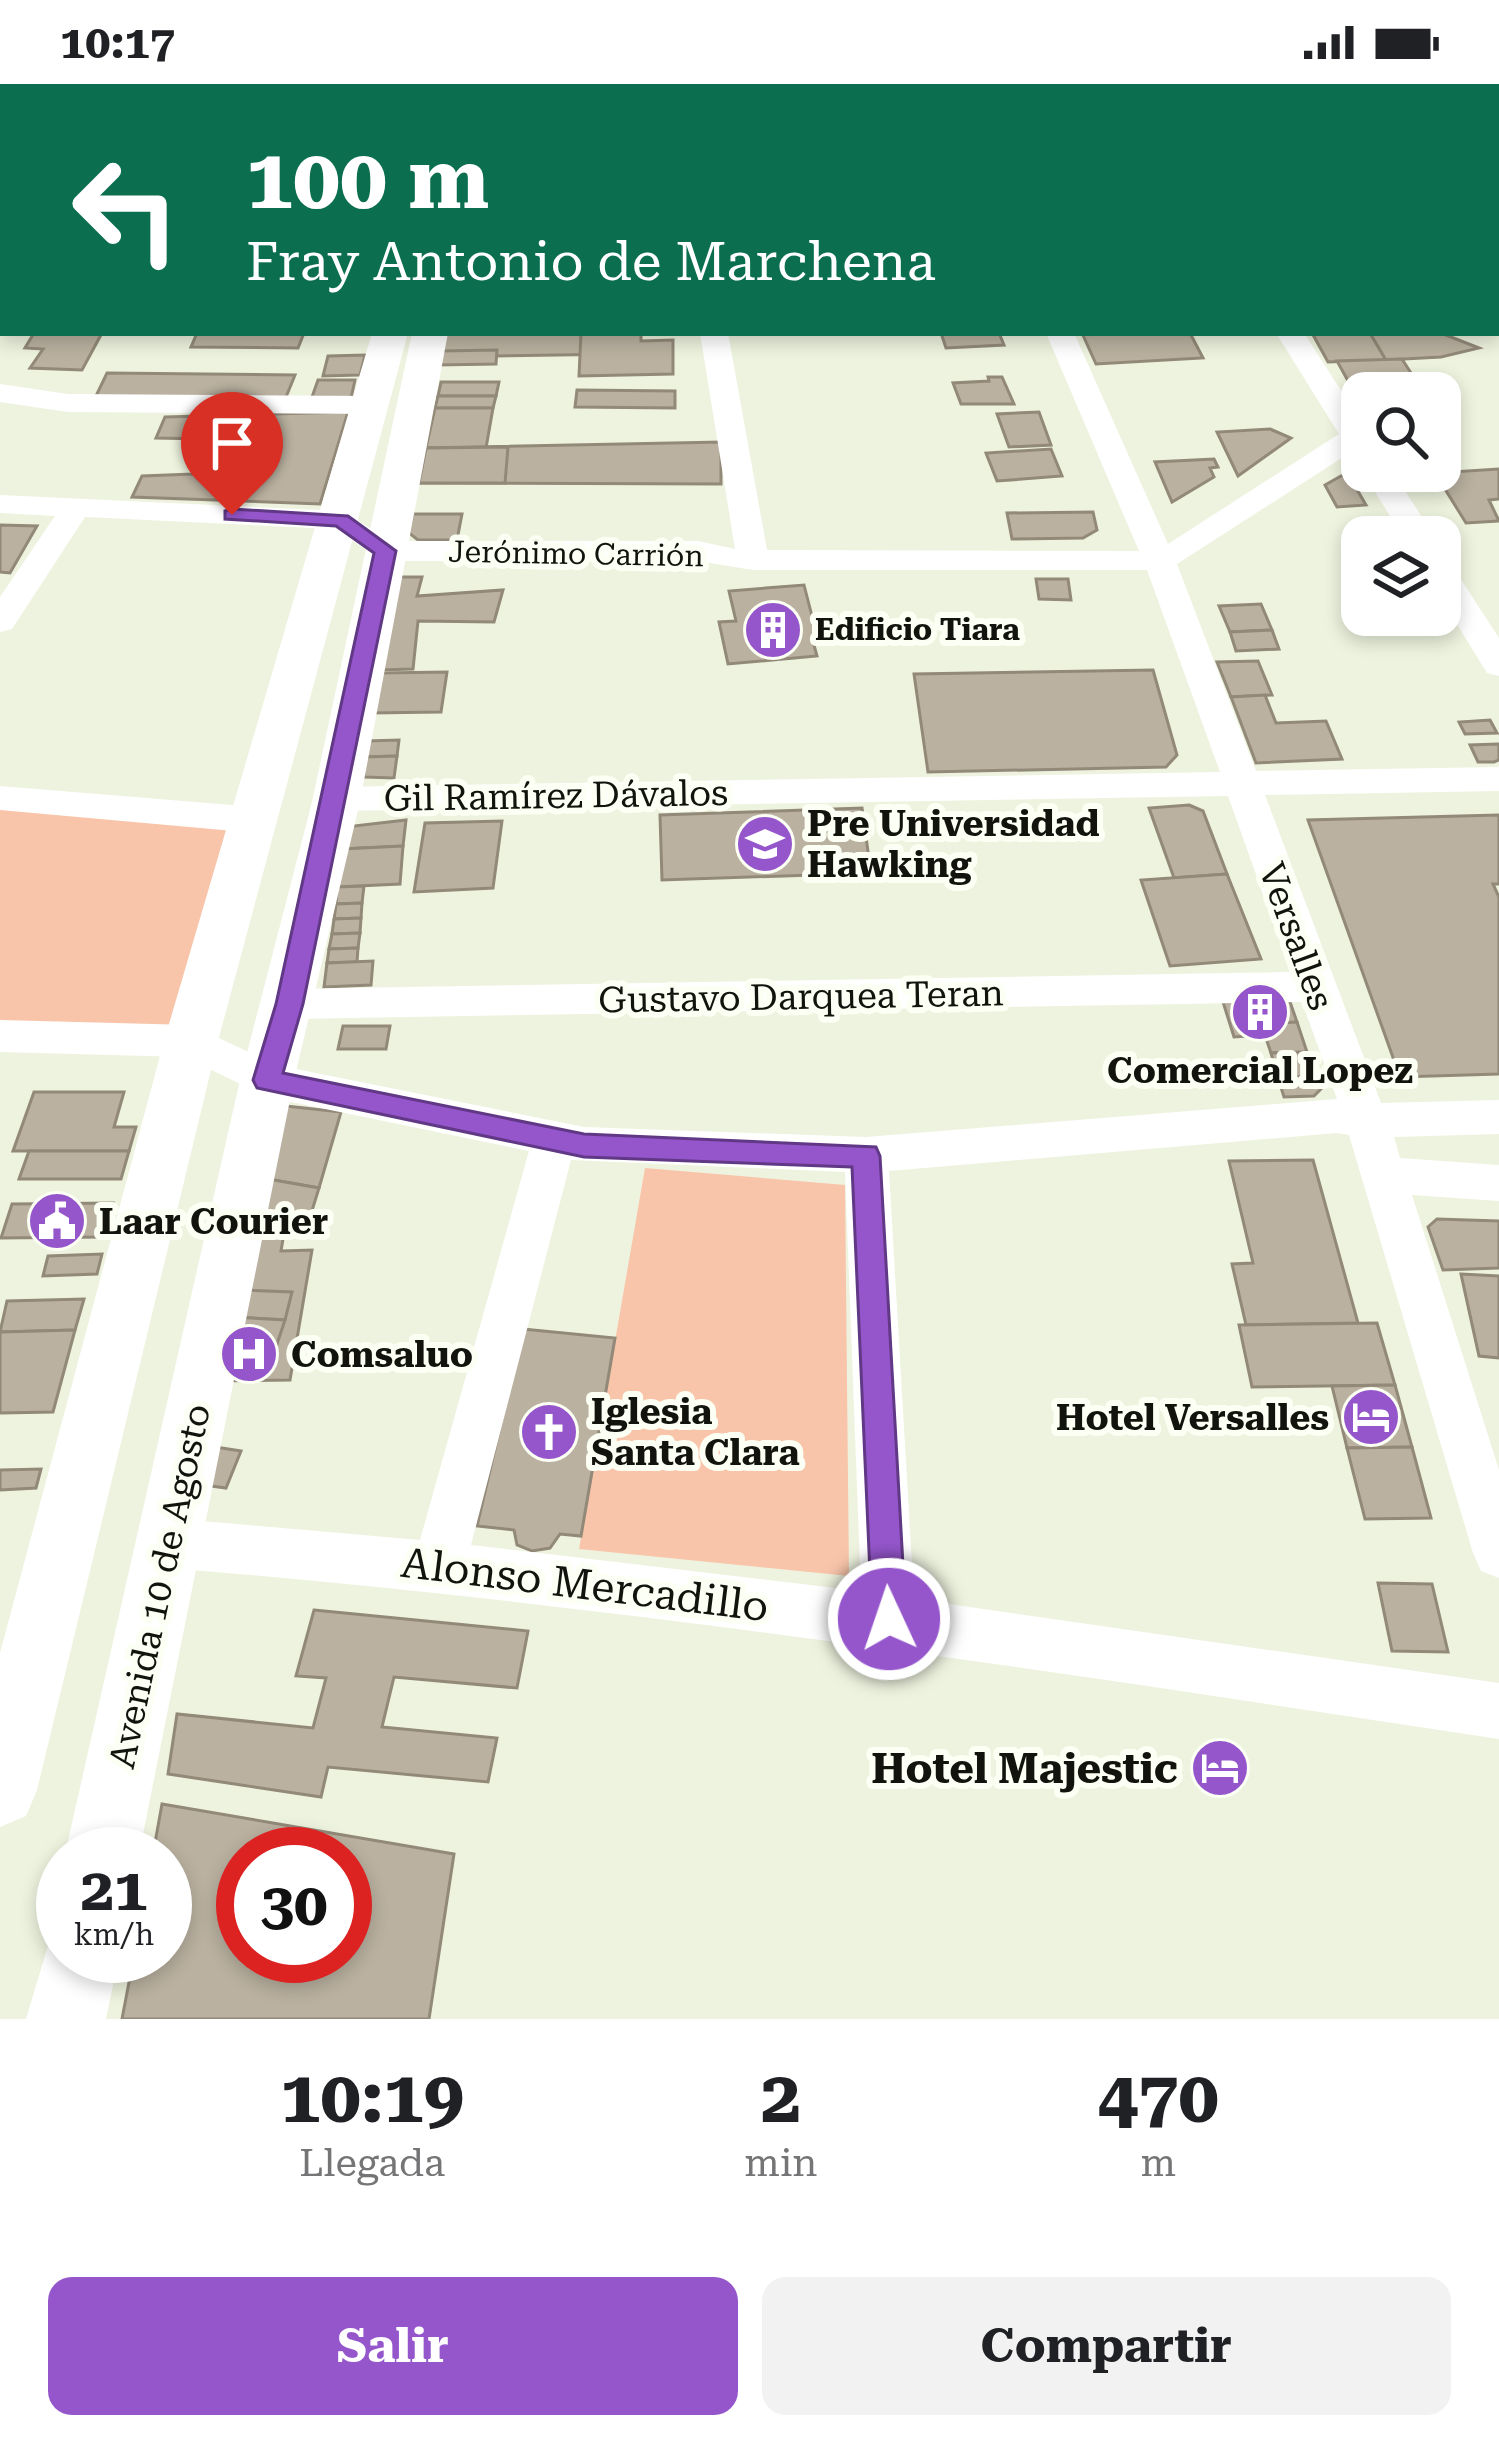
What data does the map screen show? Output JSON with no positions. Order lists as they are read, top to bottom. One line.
{"streets":{"main road":["Avenida 10 de Agosto"],"street":["Jerónimo Carrión","Gil Ramírez Dávalos","Versalles","Gustavo Darquea Teran","Alonso Mercadillo"]},"crossings":[["Jerónimo Carrión","Versalles"],["Jerónimo Carrión","Avenida 10 de Agosto"],["Gil Ramírez Dávalos","Versalles"],["Gil Ramírez Dávalos","Avenida 10 de Agosto"],["Versalles","Gustavo Darquea Teran"],["Gustavo Darquea Teran","Avenida 10 de Agosto"],["Alonso Mercadillo","Avenida 10 de Agosto"]],"places":{"building":["Edificio Tiara","Comercial Lopez"],"school or university":["Pre Universidad Hawking"],"public building":["Laar Courier"],"hospital":["Comsaluo"],"hotel":["Hotel Versalles","Hotel Majestic"],"church":["Iglesia Santa Clara"]},"page":{"status":"10:17","turn":["100 m","Fray Antonio de Marchena"],"speed":"21 km/h","limit":"30","eta":["10:19","Llegada","2","min","470","m"],"buttons":["Salir","Compartir"]}}
